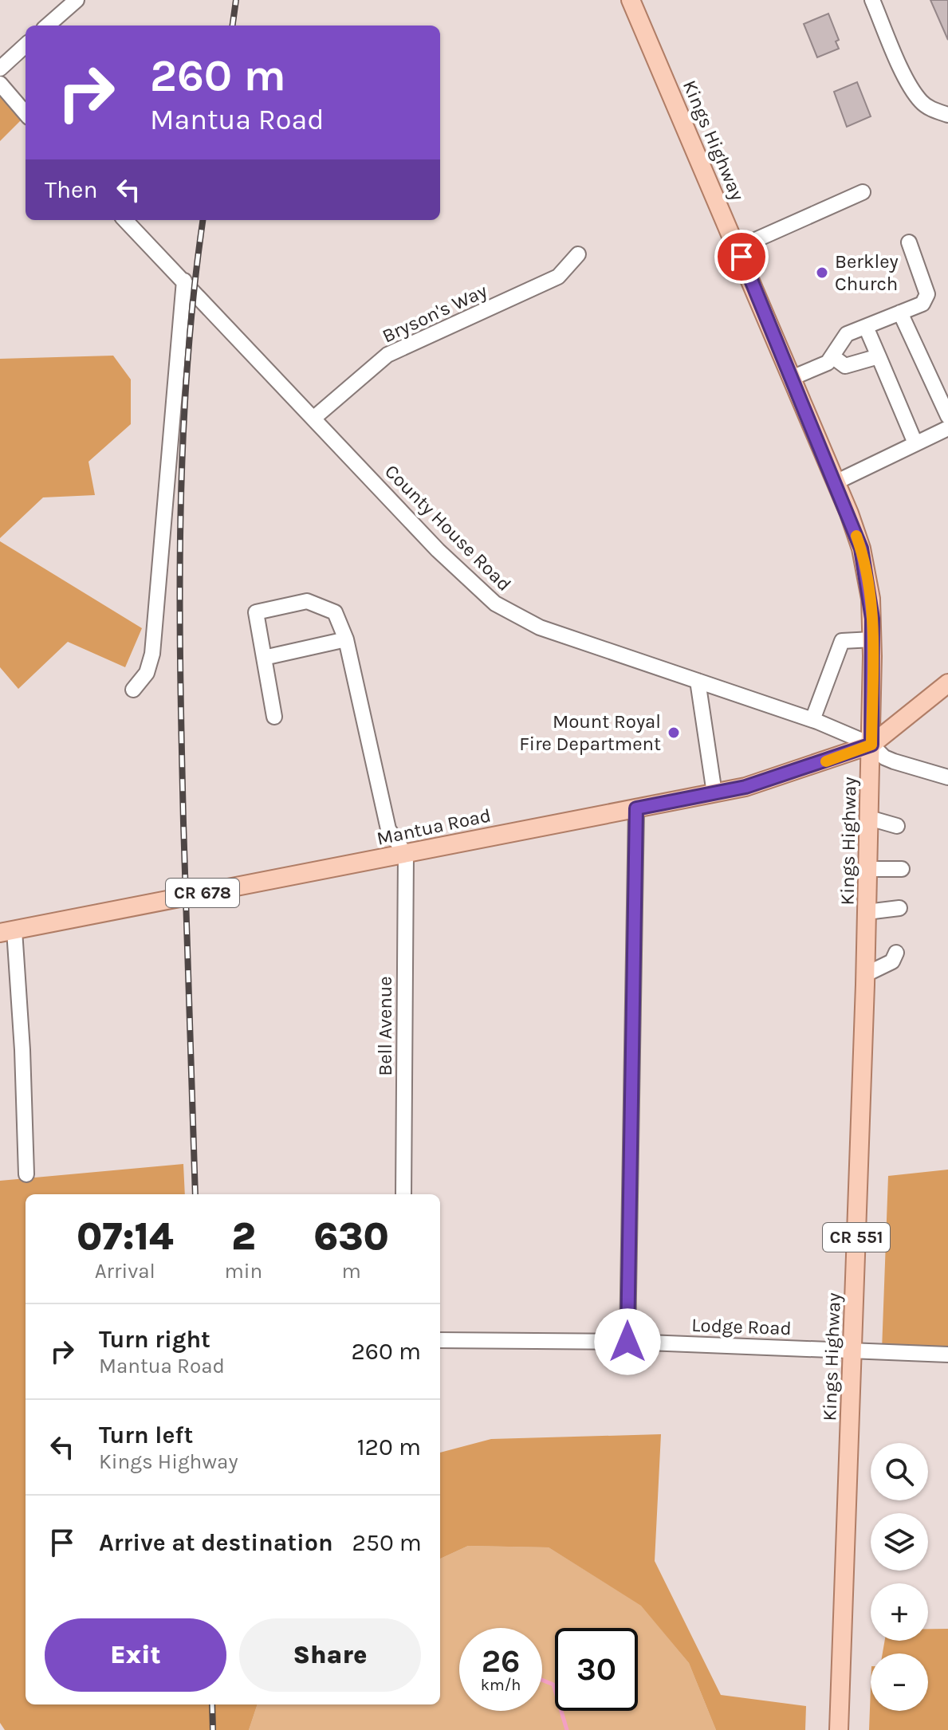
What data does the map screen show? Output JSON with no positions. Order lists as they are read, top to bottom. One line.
{"streets":{"main road":["Kings Highway","Mantua Road","CR 678","CR 551"],"street":["Bryson's Way","County House Road","Bell Avenue","Lodge Road"]},"crossings":[["Kings Highway","County House Road"],["Kings Highway","Mantua Road"],["Kings Highway","CR 678"],["Kings Highway","Lodge Road"],["Bryson's Way","County House Road"],["County House Road","Mantua Road"],["County House Road","CR 678"],["Mantua Road","CR 678"],["Mantua Road","Bell Avenue"]],"places":["Berkley Church","Mount Royal Fire Department"],"page":{"turn":["260 m","Mantua Road"],"then":"Then","eta":["07:14","Arrival","2","min","630","m"],"list":[{"name":"Turn right","note":"Mantua Road","value":"260 m"},{"name":"Turn left","note":"Kings Highway","value":"120 m"},{"name":"Arrive at destination","value":"250 m"}],"map_buttons":["+","−"],"buttons":["Exit","Share"],"speed":"26 km/h","limit":"30"}}
